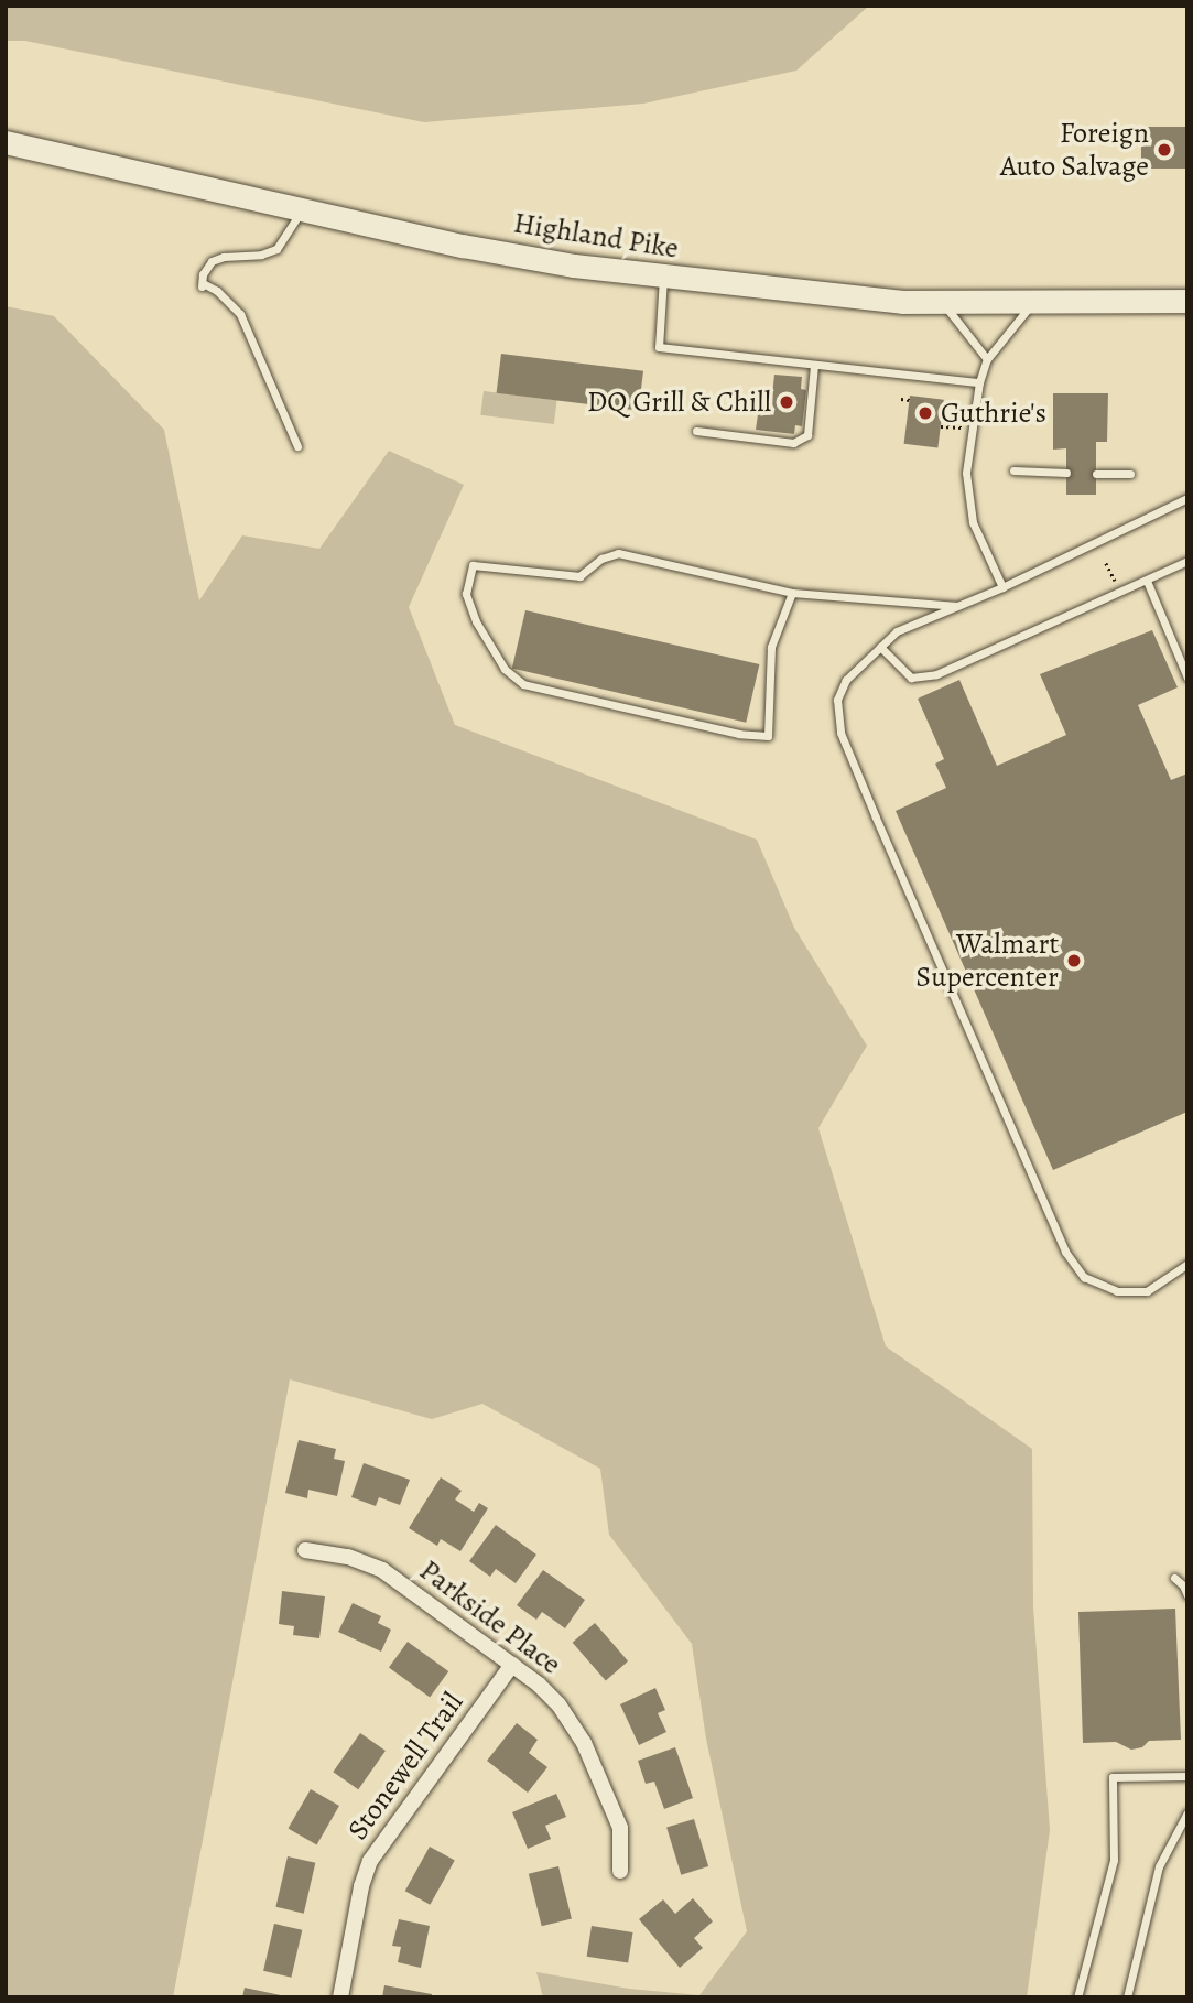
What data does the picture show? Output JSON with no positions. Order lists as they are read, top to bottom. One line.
{"streets":{"main road":["Highland Pike"],"street":["Parkside Place","Stonewell Trail"]},"crossings":[["Parkside Place","Stonewell Trail"]],"places":["Foreign Auto Salvage","DQ Grill & Chill","Guthrie's","Walmart Supercenter"]}
